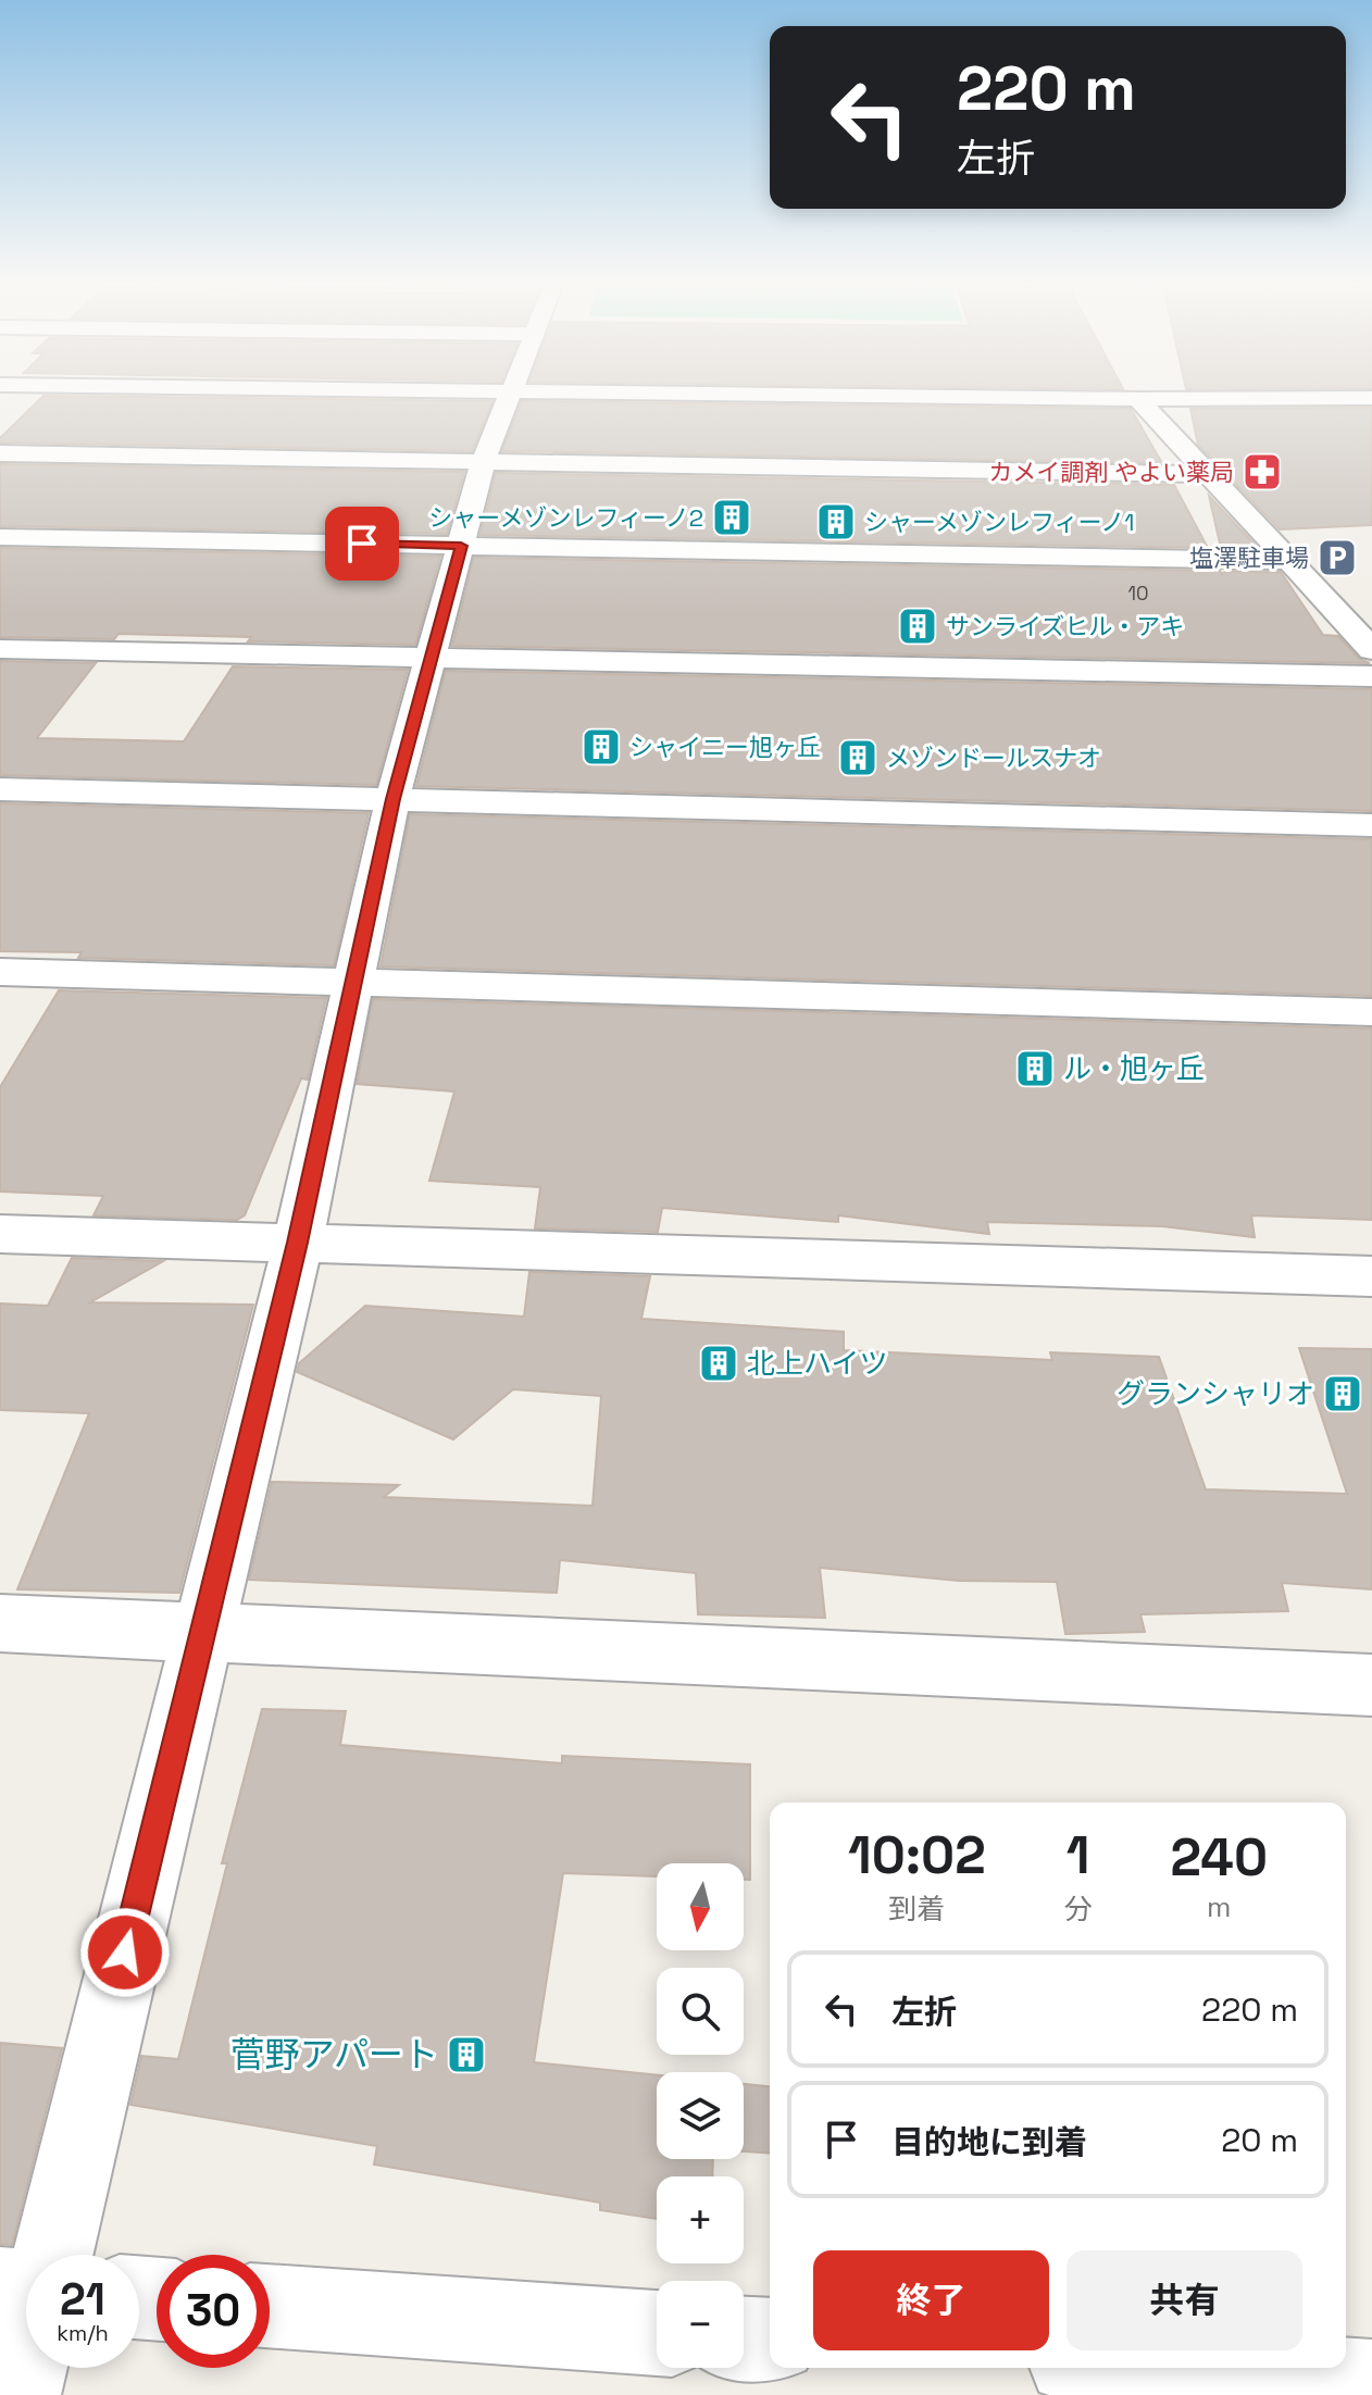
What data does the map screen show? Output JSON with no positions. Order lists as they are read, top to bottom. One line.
{"places":{"pharmacy":["カメイ調剤 やよい薬局"],"building":["シャーメゾンレフィーノ2","シャーメゾンレフィーノ1","サンライズヒル・アキ","シャイニー旭ヶ丘","メゾンドールスナオ","ル・旭ヶ丘","北上ハイツ","グランシャリオ","菅野アパート"],"parking":["塩澤駐車場"]},"house_numbers":["10"],"north":"bottom","page":{"turn":["220 m","左折"],"eta":["10:02","到着","1","分","240","m"],"map_buttons":["+","−"],"list":[{"name":"左折","value":"220 m"},{"name":"目的地に到着","value":"20 m"}],"buttons":["終了","共有"],"speed":"21 km/h","limit":"30"}}
